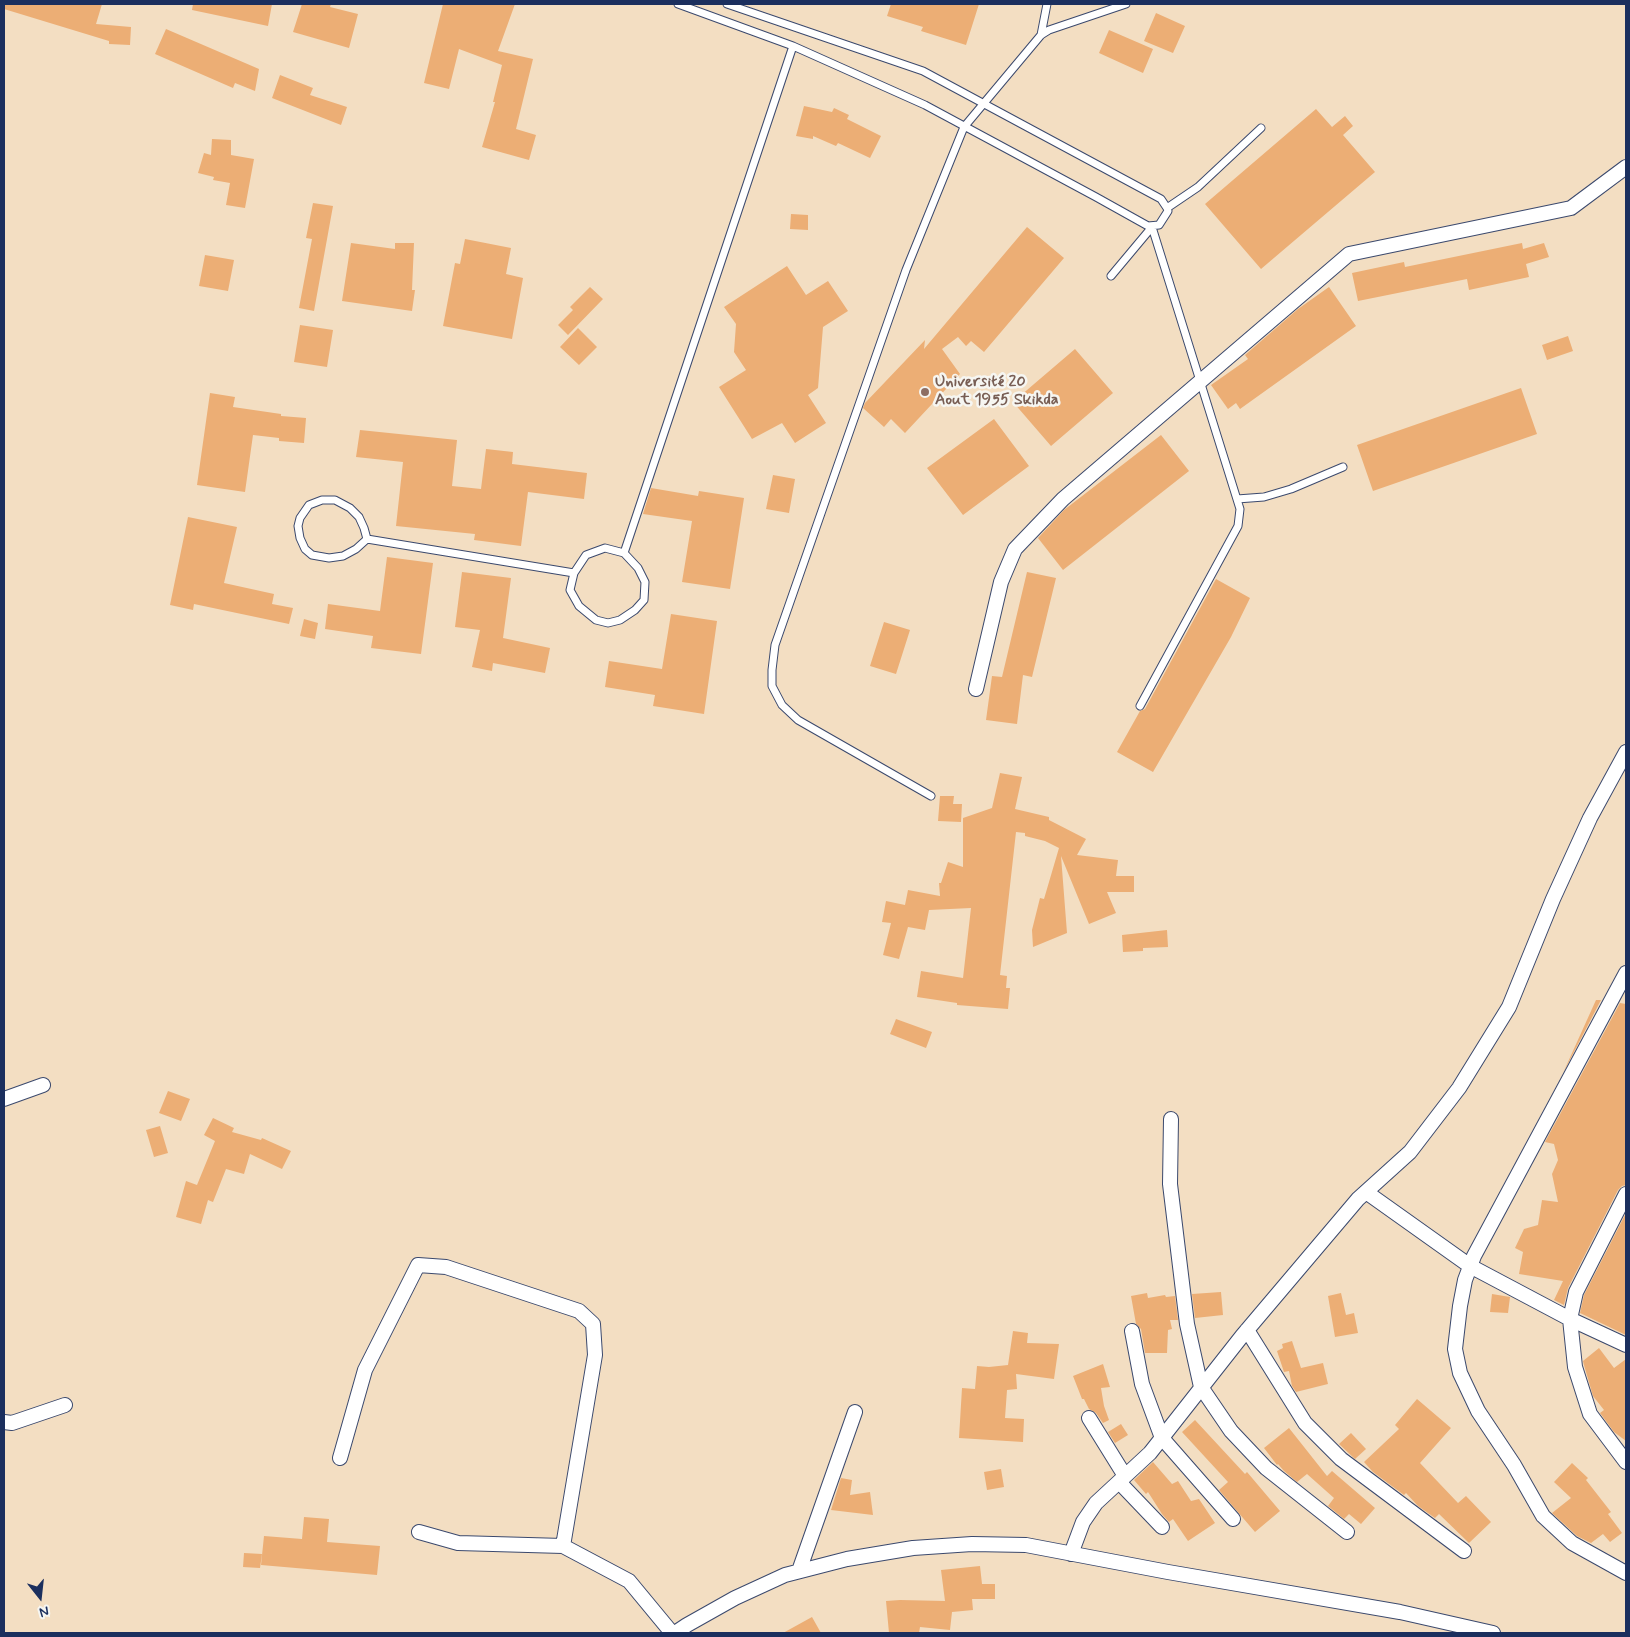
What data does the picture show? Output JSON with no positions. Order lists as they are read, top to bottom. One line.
{"places":["Université 20 Aout 1955 Skikda"],"north":"bottom"}
